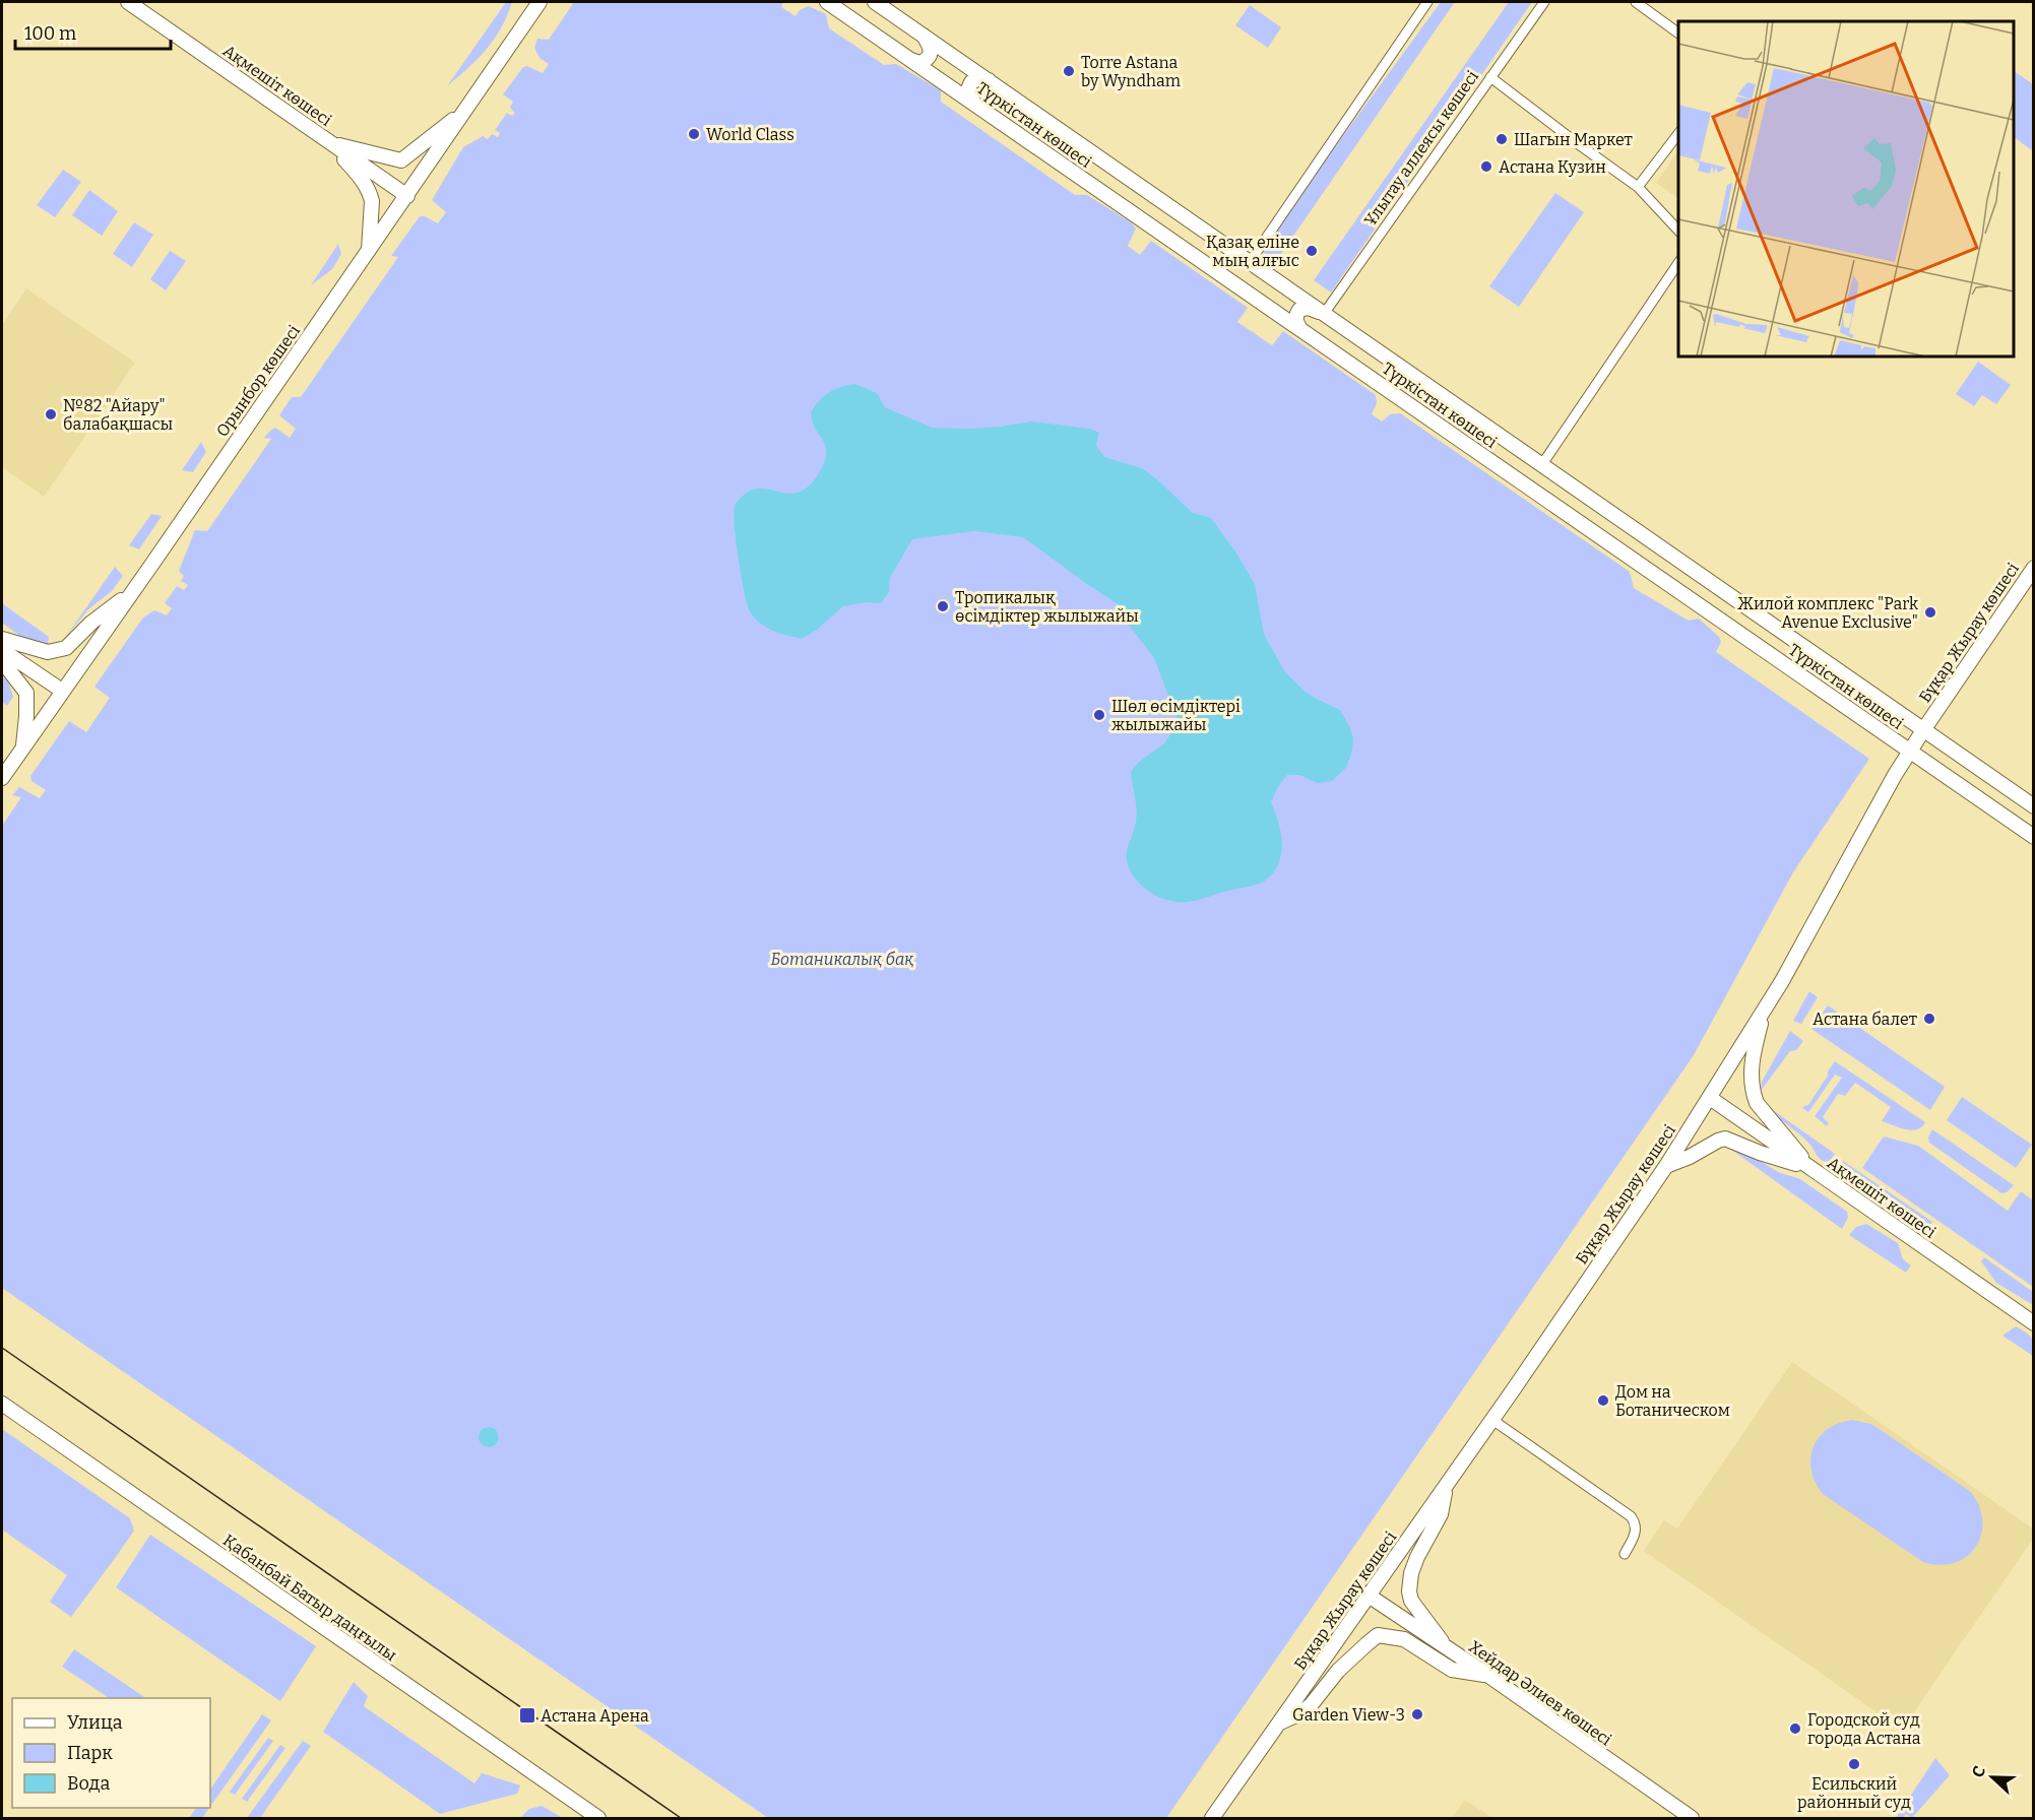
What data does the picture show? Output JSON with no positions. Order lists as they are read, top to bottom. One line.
{"streets":{"street":["Ақмешіт көшесі","Түркістан көшесі","Ұлытау аллеясы көшесі","Орынбор көшесі","Бұқар Жырау көшесі","Қабанбай Батыр даңғылы","Хейдар Әлиев көшесі"]},"crossings":[["Ақмешіт көшесі","Орынбор көшесі"],["Ақмешіт көшесі","Бұқар Жырау көшесі"],["Түркістан көшесі","Ұлытау аллеясы көшесі"],["Түркістан көшесі","Бұқар Жырау көшесі"],["Бұқар Жырау көшесі","Хейдар Әлиев көшесі"]],"parks":["Ботаникалық бақ"],"places":{"other":["Torre Astana by Wyndham","World Class","Шагын Маркет","Астана Кузин","Қазақ еліне мың алғыс","№82 \"Айару\" балабақшасы","Тропикалық өсімдіктер жылыжайы","Жилой комплекс \"Park Avenue Exclusive\"","Шөл өсімдіктері жылыжайы","Астана балет","Дом на Ботаническом","Garden View-3","Городской суд города Астана","Есильский районный суд"],"transit":["Астана Арена"]},"legend":["Улица","Парк","Вода"],"scale_bar":"100 m","north":"left"}
